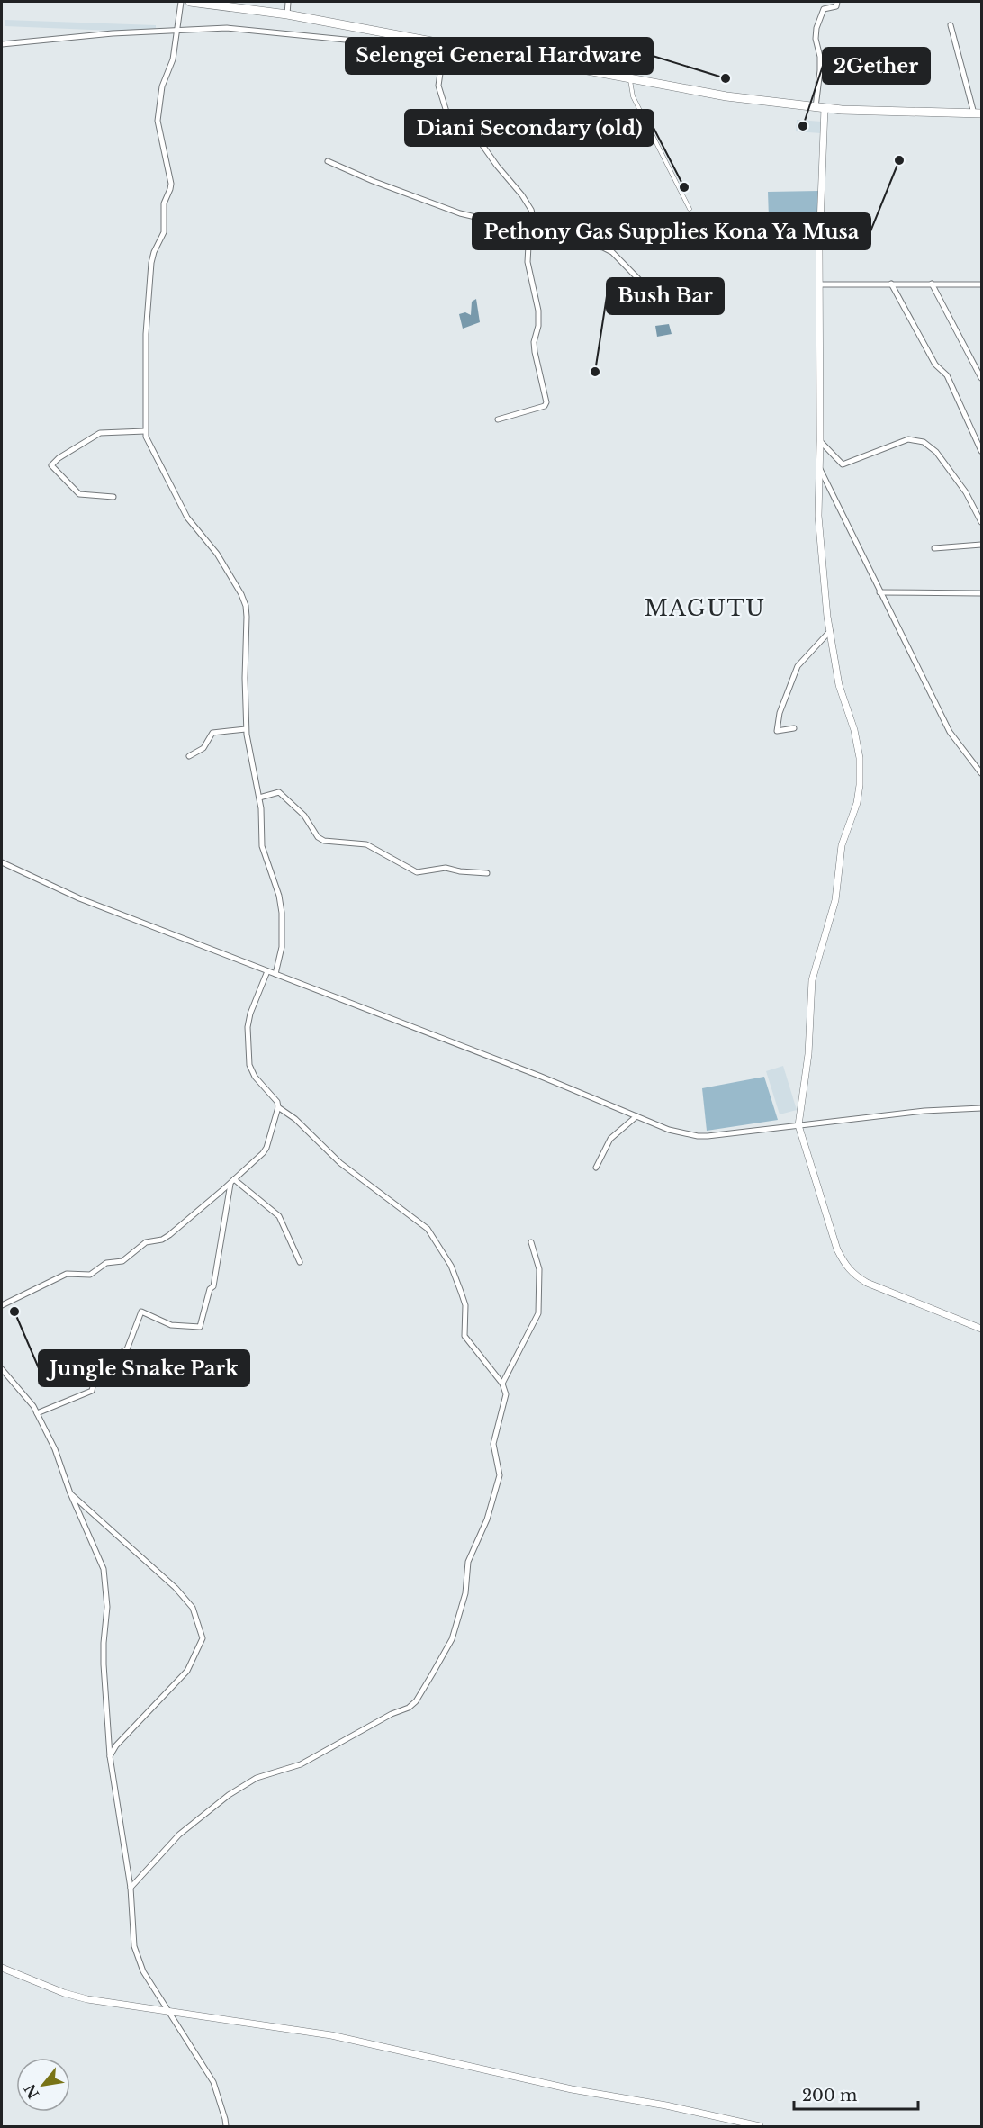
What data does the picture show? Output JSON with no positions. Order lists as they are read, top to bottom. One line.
{"districts":["MAGUTU"],"places":["Selengei General Hardware","2Gether","Pethony Gas Supplies Kona Ya Musa","Diani Secondary (old)","Bush Bar","Jungle Snake Park"],"scale_bar":"200 m","north":"bottom left"}
